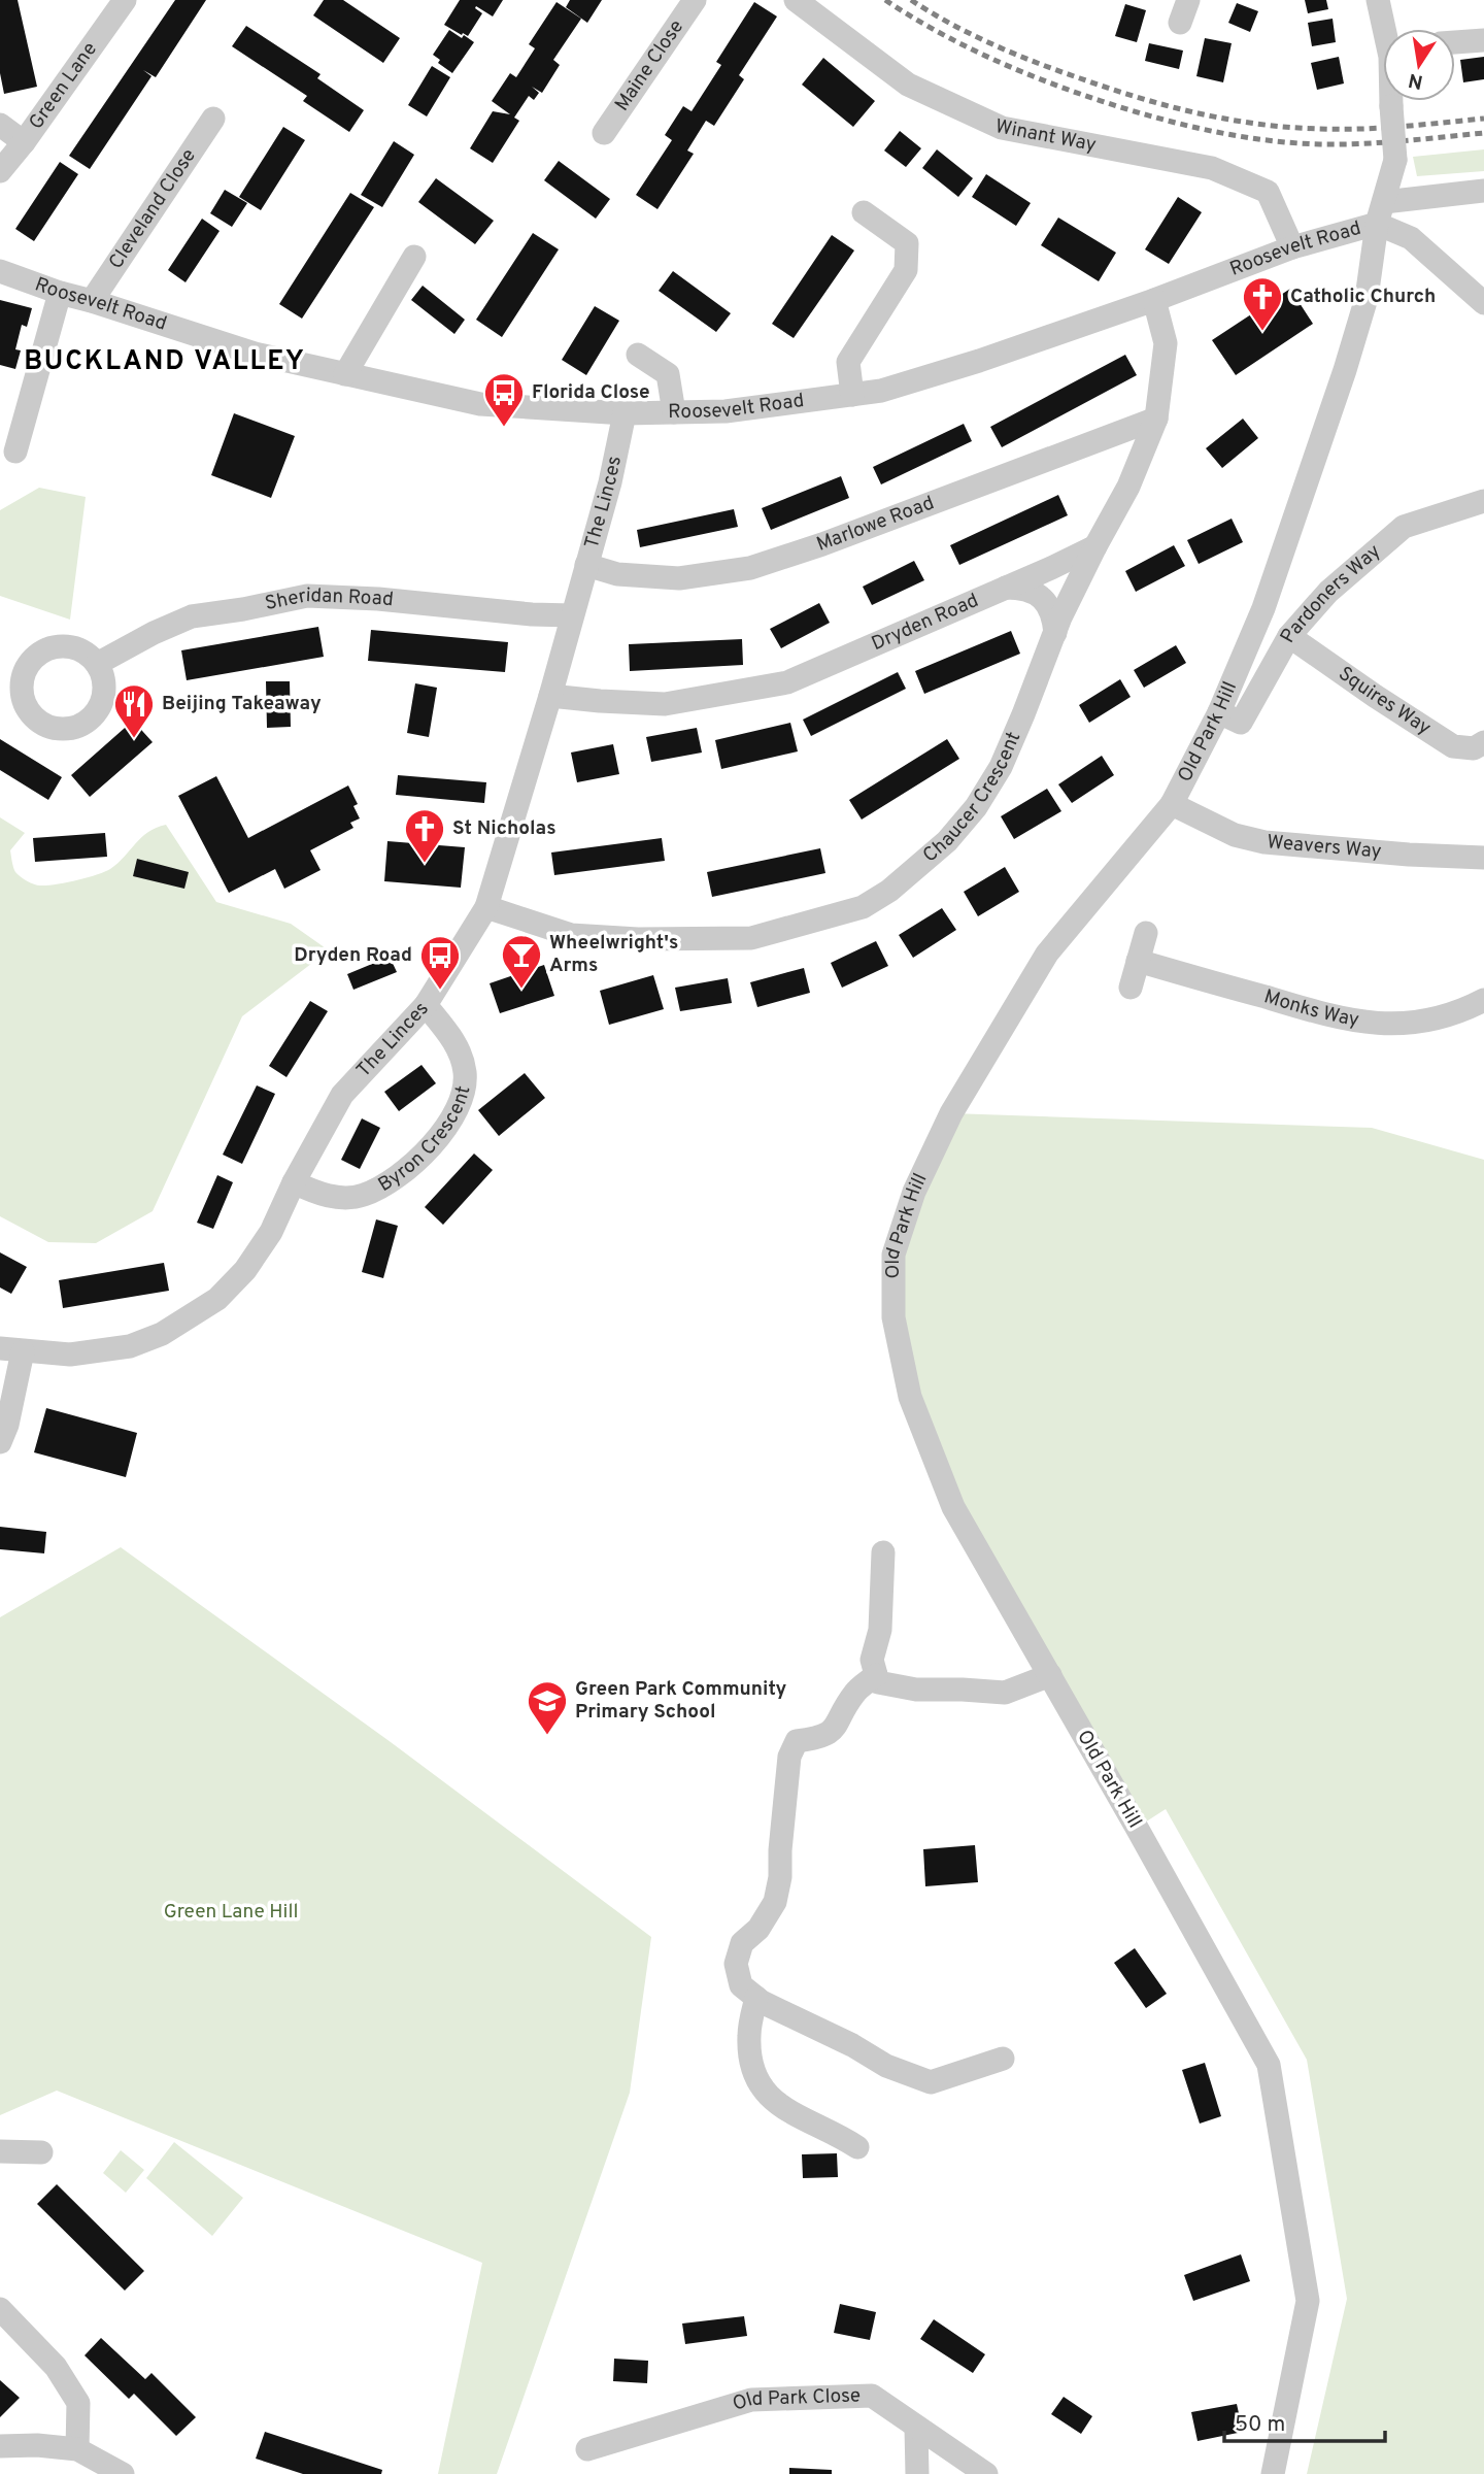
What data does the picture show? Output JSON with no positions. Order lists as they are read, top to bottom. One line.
{"streets":{"street":["Maine Close","Green Lane","Winant Way","Cleveland Close","Roosevelt Road","The Linces","Marlowe Road","Pardoners Way","Sheridan Road","Dryden Road","Squires Way","Old Park Hill","Chaucer Crescent","Weavers Way","Monks Way","Byron Crescent","Old Park Close"]},"crossings":[["Winant Way","Roosevelt Road"],["Cleveland Close","Roosevelt Road"],["Roosevelt Road","The Linces"],["Roosevelt Road","Old Park Hill"],["Roosevelt Road","Chaucer Crescent"],["The Linces","Marlowe Road"],["The Linces","Sheridan Road"],["The Linces","Dryden Road"],["The Linces","Chaucer Crescent"],["The Linces","Byron Crescent"],["Marlowe Road","Chaucer Crescent"],["Pardoners Way","Squires Way"],["Pardoners Way","Old Park Hill"],["Dryden Road","Chaucer Crescent"],["Old Park Hill","Weavers Way"]],"districts":["BUCKLAND VALLEY"],"parks":["Green Lane Hill"],"places":{"church":["Catholic Church","St Nicholas"],"bus stop":["Florida Close","Dryden Road"],"restaurant":["Beijing Takeaway"],"bar":["Wheelwright's Arms"],"school or university":["Green Park Community Primary School"]},"scale_bar":"50 m","north":"bottom"}
